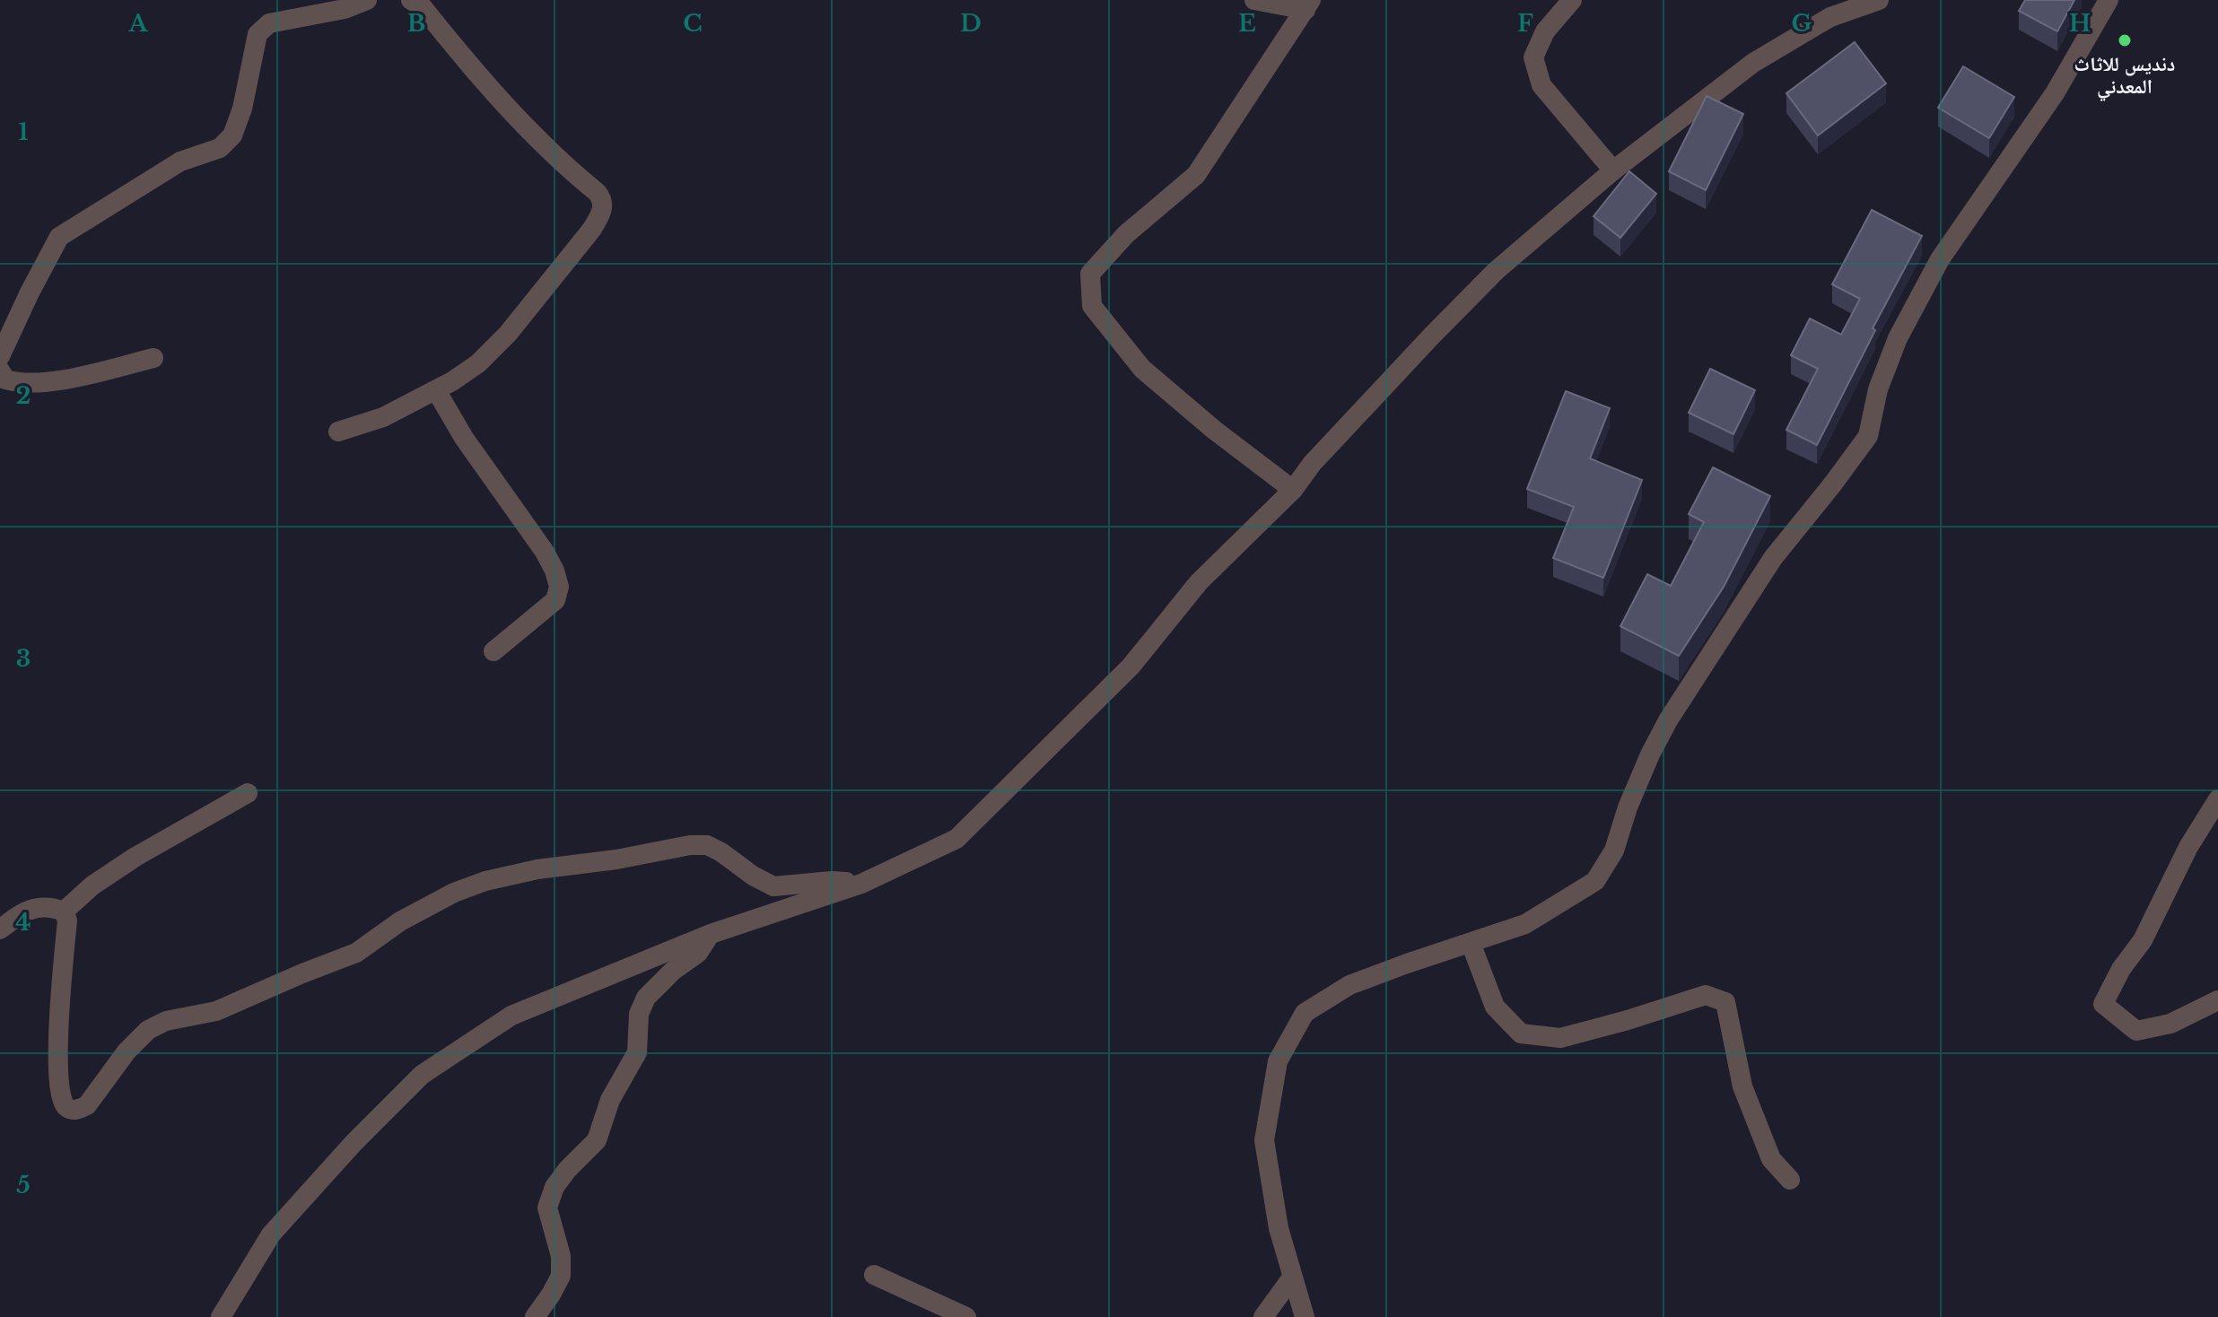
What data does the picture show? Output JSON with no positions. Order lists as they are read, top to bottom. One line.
{"places":["دنديس للاثاث المعدني"],"grid":{"columns":["A","B","C","D","E","F","G","H"],"rows":["1","2","3","4","5"]}}
